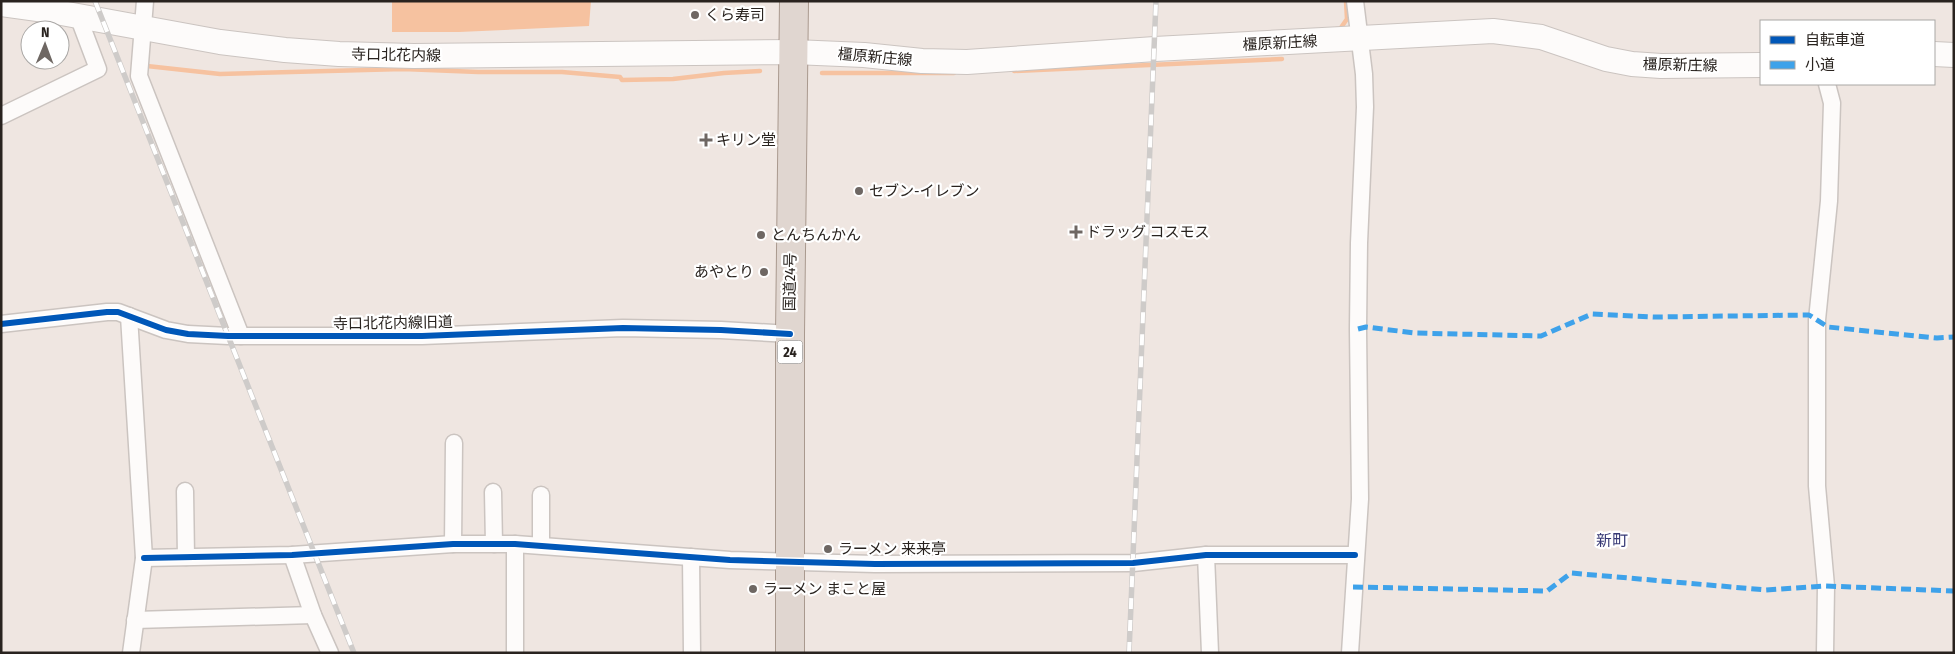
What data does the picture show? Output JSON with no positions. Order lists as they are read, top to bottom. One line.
{"streets":{"highway":["国道24号","24"],"main road":["橿原新庄線","寺口北花内線"],"street":["寺口北花内線旧道"]},"crossings":[["橿原新庄線","寺口北花内線"],["橿原新庄線","国道24号"],["寺口北花内線","国道24号"],["国道24号","寺口北花内線旧道"]],"districts":["新町"],"places":{"other":["くら寿司","セブン-イレブン","とんちんかん","あやとり","ラーメン 来来亭","ラーメン まこと屋"],"health":["キリン堂","ドラッグ コスモス"]},"legend":["自転車道","小道"],"north":"top"}
